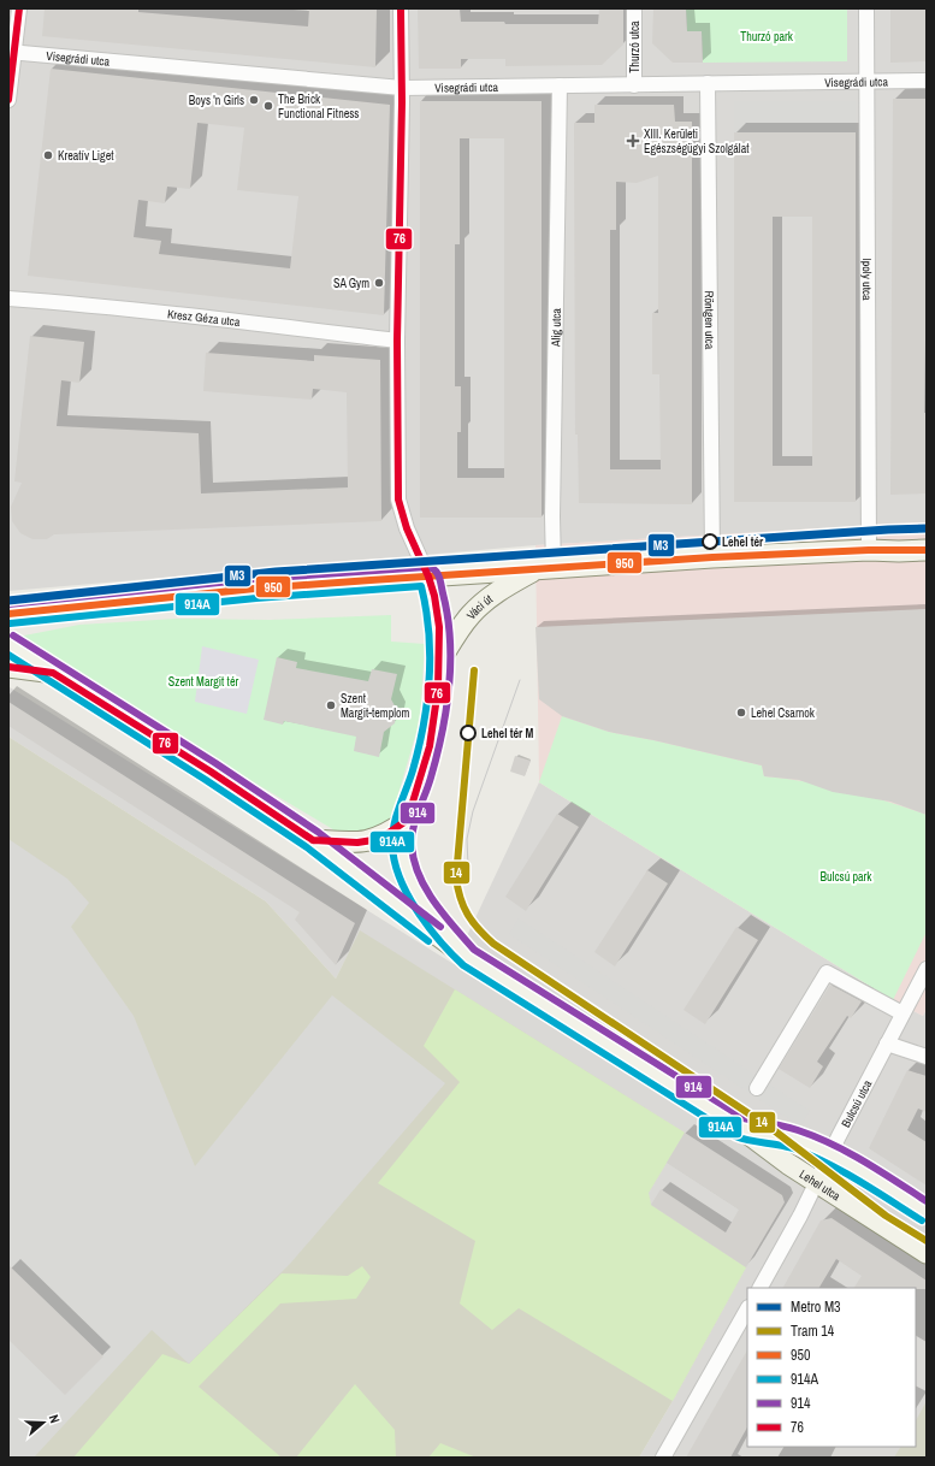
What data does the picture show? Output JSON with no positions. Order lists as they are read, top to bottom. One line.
{"streets":{"main road":["Váci út","Lehel utca"],"street":["Thurzó utca","Visegrádi utca","Ipoly utca","Kresz Géza utca","Röntgen utca","Alig utca","Bulcsú utca"]},"crossings":[["Thurzó utca","Visegrádi utca"],["Visegrádi utca","Ipoly utca"],["Visegrádi utca","Röntgen utca"],["Visegrádi utca","Alig utca"],["Ipoly utca","Váci út"],["Röntgen utca","Váci út"],["Alig utca","Váci út"],["Bulcsú utca","Lehel utca"]],"parks":["Thurzó park","Szent Margit tér","Bulcsú park"],"places":{"other":["Boys 'n Girls","The Brick Functional Fitness","Kreatív Liget","SA Gym","Lehel tér","Szent Margit-templom","Lehel Csarnok","Lehel tér M"],"health":["XIII. Kerületi Egészségügyi Szolgálat"]},"lines":["transit line 76","metro line M3","transit line 950","transit line 914","transit line 914A","tram line 14"],"legend":["Metro M3","Tram 14","950","914A","914","76"],"north":"right"}
